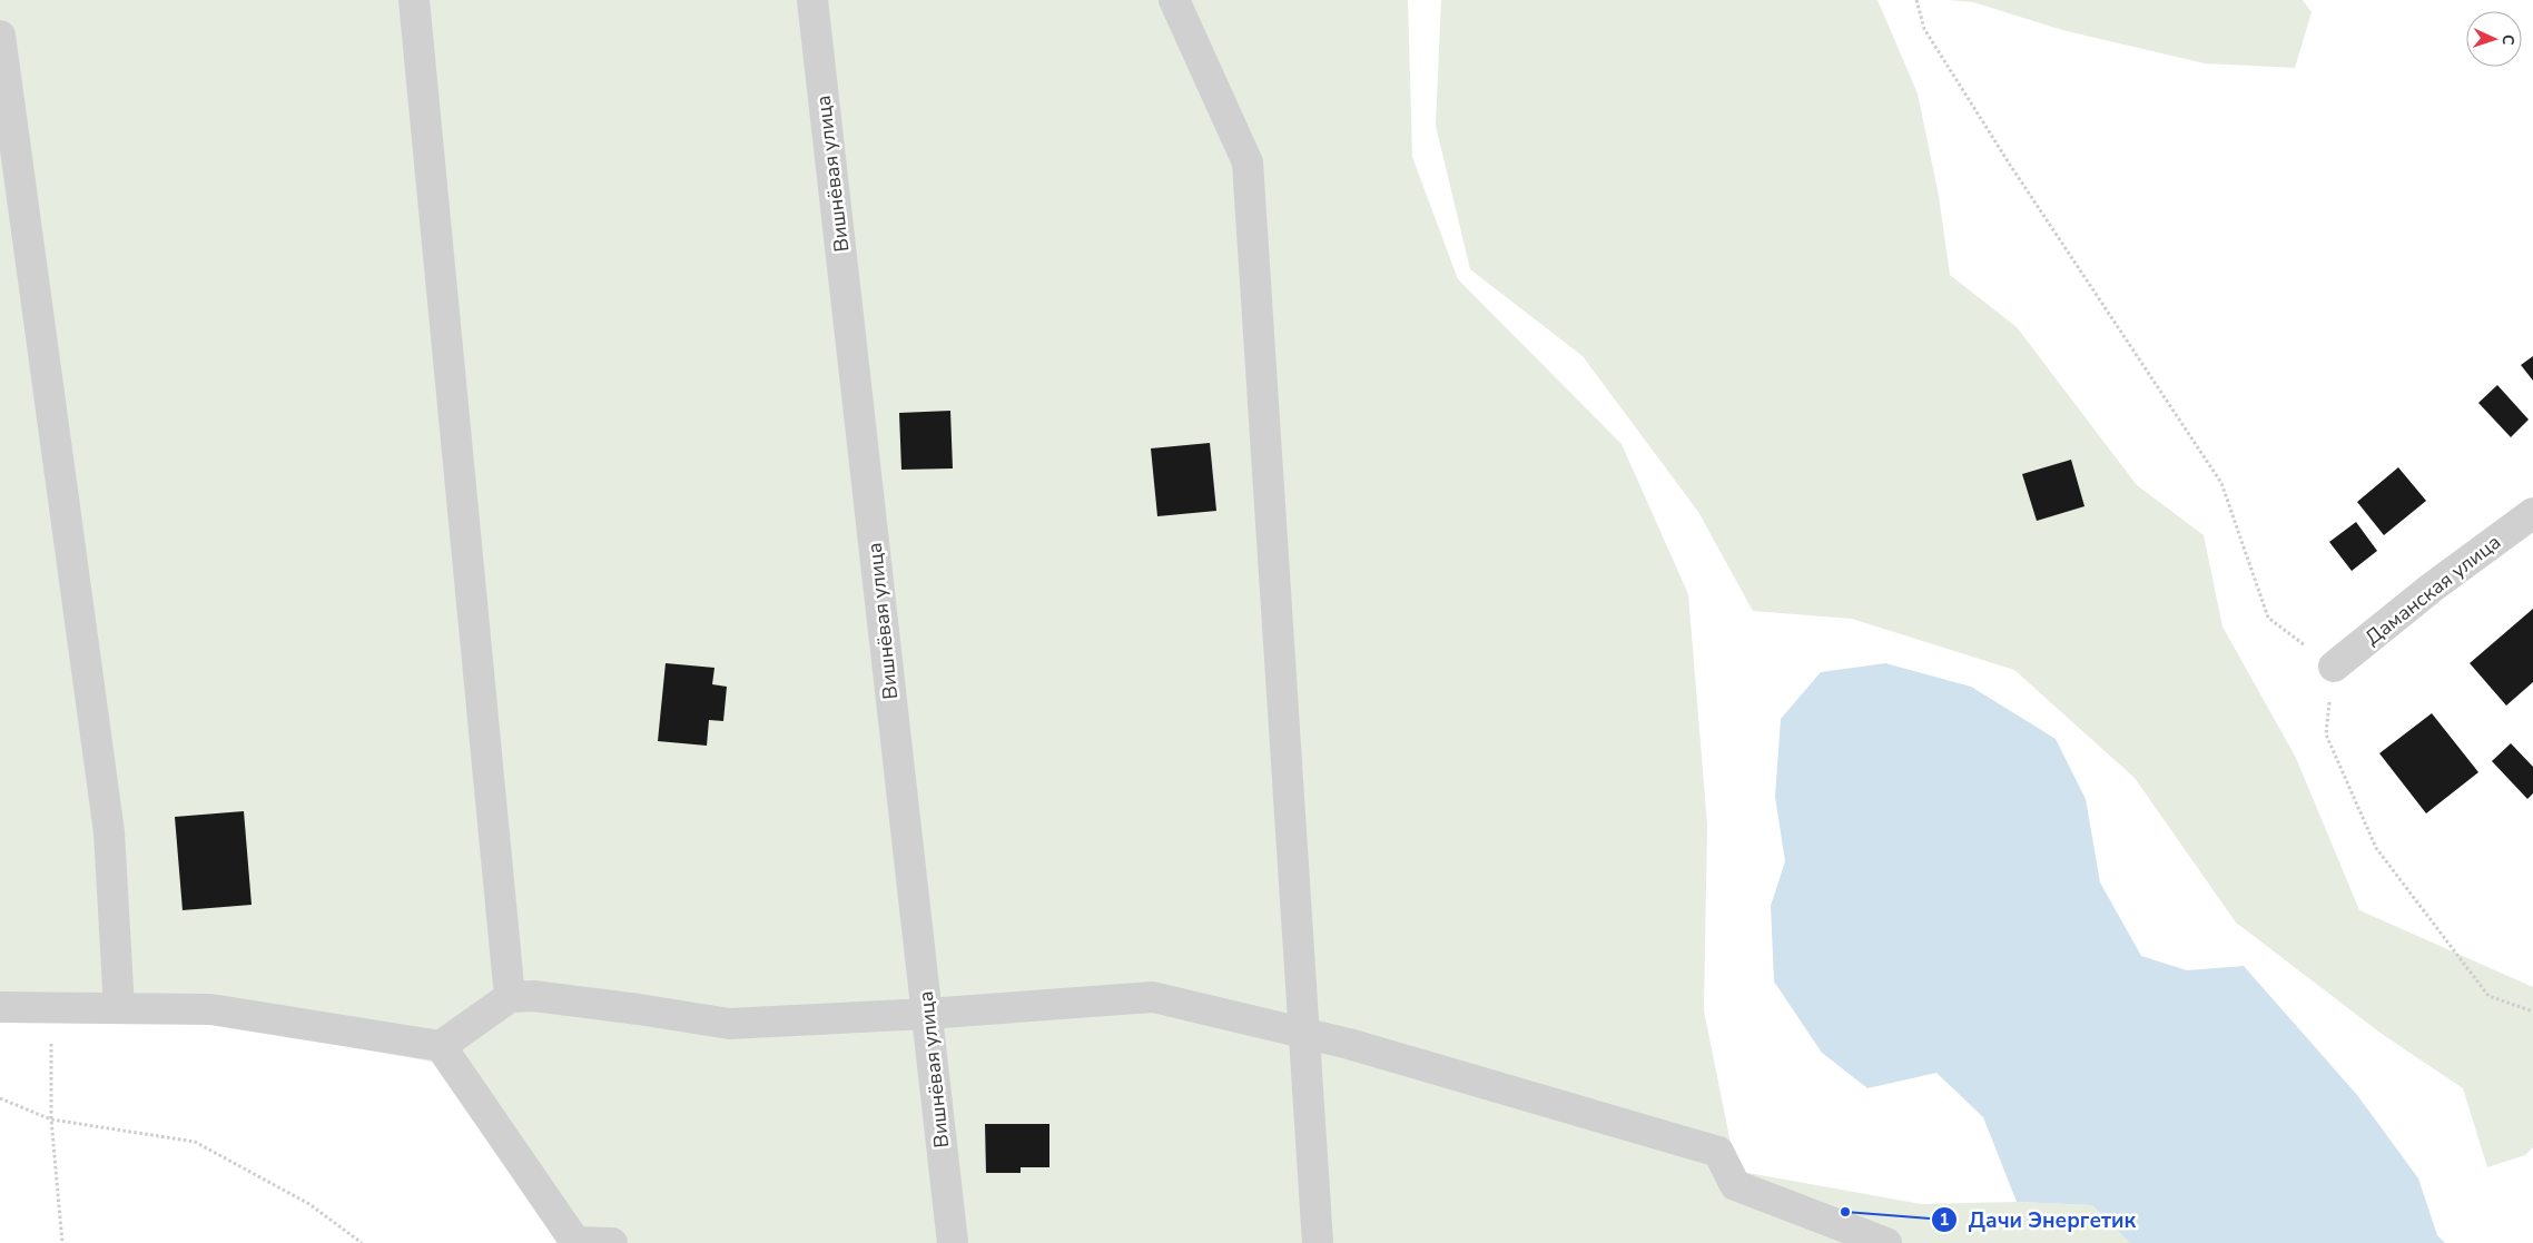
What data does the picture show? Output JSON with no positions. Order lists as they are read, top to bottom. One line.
{"streets":{"street":["Вишнёвая улица","Даманская улица"]},"places":["Дачи Энергетик"],"north":"right"}
